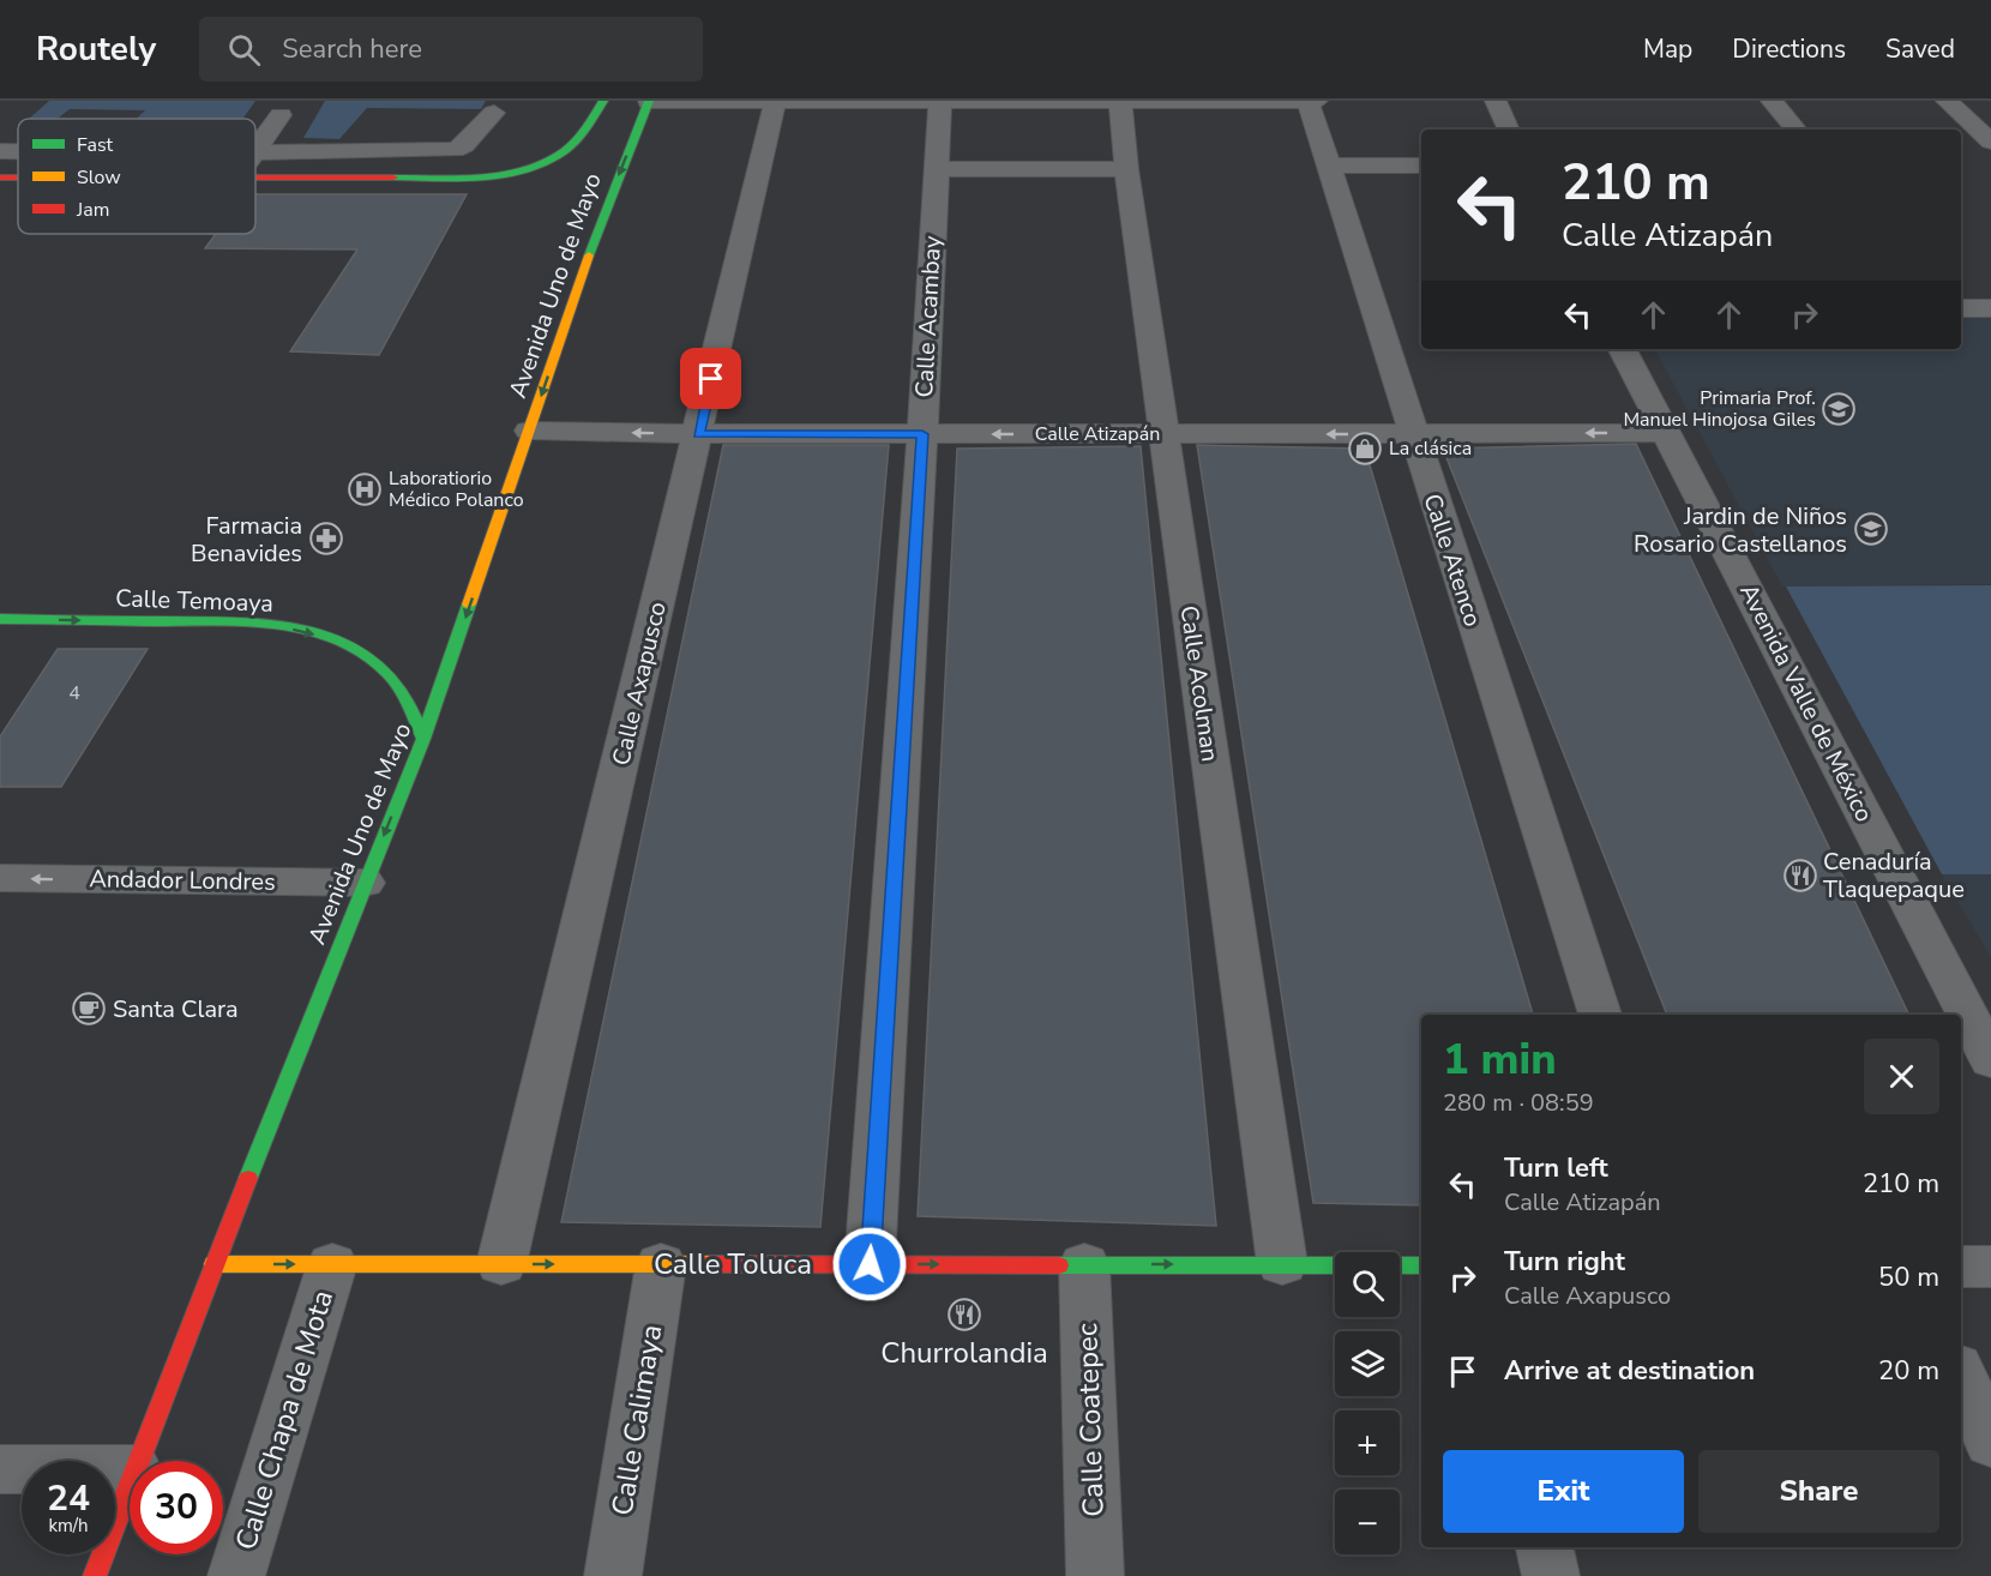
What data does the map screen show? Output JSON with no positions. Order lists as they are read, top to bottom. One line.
{"streets":{"street":["Avenida Uno de Mayo","Calle Acambay","Calle Atizapán","Calle Atenco","Calle Temoaya","Calle Axapusco","Calle Acolman","Avenida Valle de México","Andador Londres","Calle Toluca","Calle Chapa de Mota","Calle Calimaya","Calle Coatepec"]},"crossings":[["Avenida Uno de Mayo","Calle Atizapán"],["Avenida Uno de Mayo","Calle Temoaya"],["Avenida Uno de Mayo","Andador Londres"],["Avenida Uno de Mayo","Calle Toluca"],["Calle Acambay","Calle Atizapán"],["Calle Acambay","Calle Toluca"],["Calle Atizapán","Calle Atenco"],["Calle Atizapán","Calle Axapusco"],["Calle Atizapán","Calle Acolman"],["Calle Atizapán","Avenida Valle de México"],["Calle Axapusco","Calle Toluca"],["Calle Acolman","Calle Toluca"],["Calle Toluca","Calle Chapa de Mota"],["Calle Toluca","Calle Calimaya"],["Calle Toluca","Calle Coatepec"]],"one_way":["Avenida Uno de Mayo","Calle Temoaya","Andador Londres","Calle Toluca"],"places":{"school or university":["Primaria Prof. Manuel Hinojosa Giles","Jardin de Niños Rosario Castellanos"],"shop":["La clásica"],"hospital":["Laboratiorio Médico Polanco"],"pharmacy":["Farmacia Benavides"],"restaurant":["Cenaduría Tlaquepaque","Churrolandia"],"cafe":["Santa Clara"]},"house_numbers":["4"],"legend":["Fast","Slow","Jam"],"page":{"header":"Routely","search":"Search here","nav":["Map","Directions","Saved"],"turn":["210 m","Calle Atizapán"],"heading":["1 min","280 m · 08:59"],"list":[{"name":"Turn left","note":"Calle Atizapán","value":"210 m"},{"name":"Turn right","note":"Calle Axapusco","value":"50 m"},{"name":"Arrive at destination","value":"20 m"}],"map_buttons":["+","−"],"buttons":["Exit","Share"],"speed":"24 km/h","limit":"30"}}
